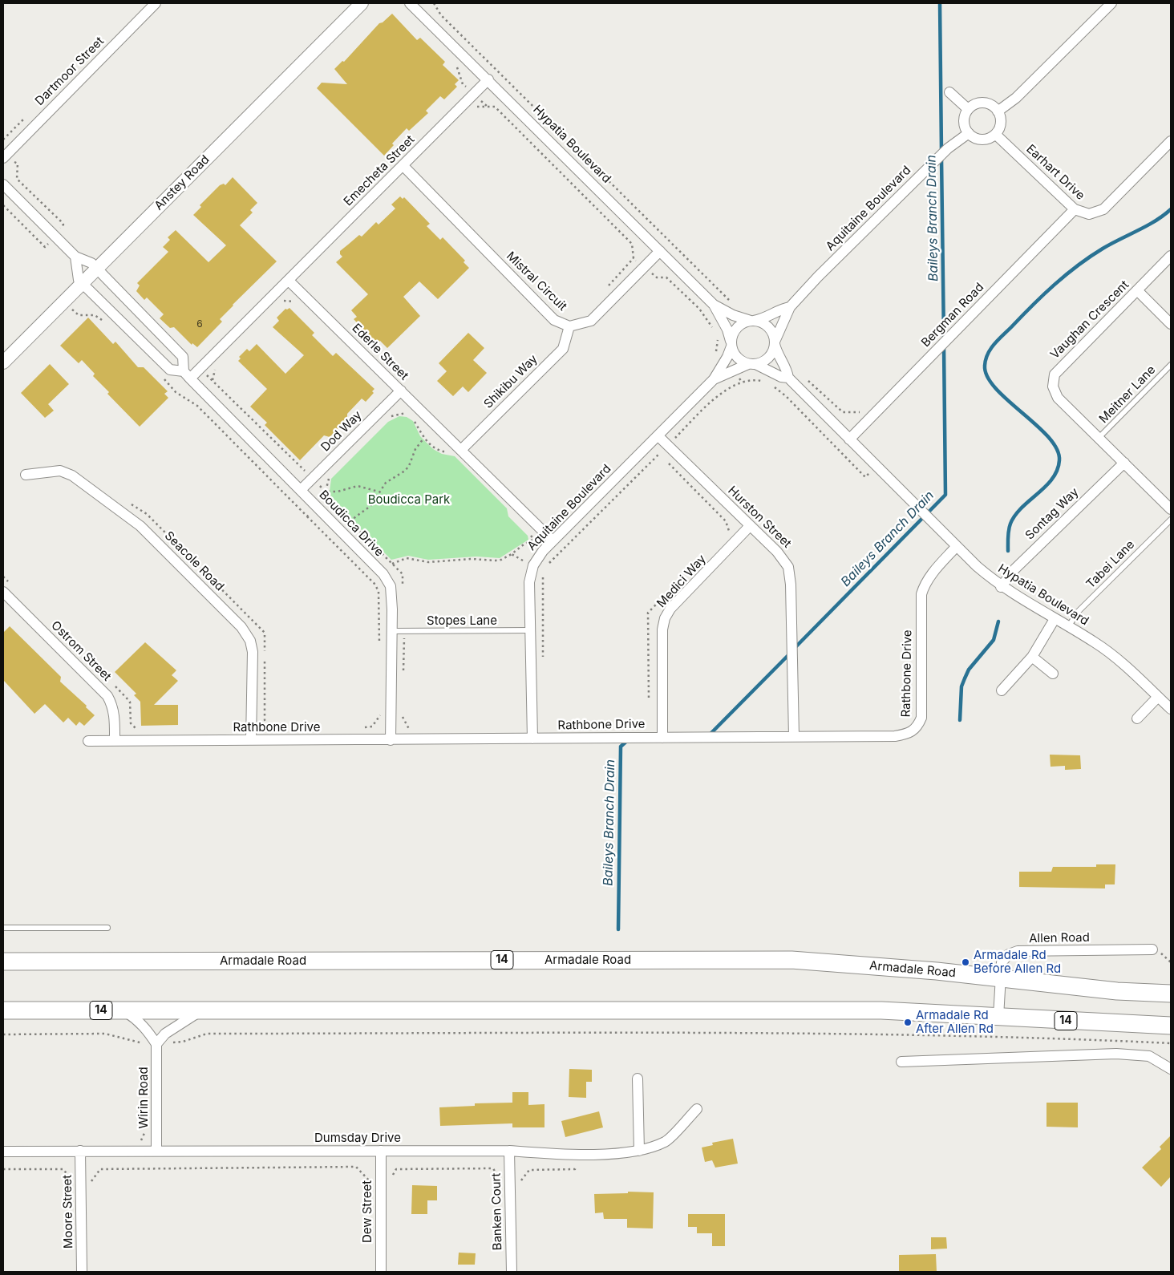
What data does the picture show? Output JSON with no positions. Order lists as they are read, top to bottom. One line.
{"streets":{"highway":["14","Armadale Road"],"street":["Dartmoor Street","Hypatia Boulevard","Emecheta Street","Earhart Drive","Anstey Road","Aquitaine Boulevard","Mistral Circuit","Bergman Road","Vaughan Crescent","Ederle Street","Shikibu Way","Dod Way","Sontag Way","Hurston Street","Boudicca Drive","Seacole Road","Medici Way","Ostrom Street","Rathbone Drive","Allen Road","Wirin Road","Dumsday Drive","Moore Street","Dew Street","Banken Court"],"lane":["Meitner Lane","Tabei Lane","Stopes Lane"]},"crossings":[["Hypatia Boulevard","Emecheta Street"],["Hypatia Boulevard","Aquitaine Boulevard"],["Hypatia Boulevard","Mistral Circuit"],["Hypatia Boulevard","Bergman Road"],["Hypatia Boulevard","Sontag Way"],["Hypatia Boulevard","Tabei Lane"],["Hypatia Boulevard","Rathbone Drive"],["Emecheta Street","Mistral Circuit"],["Emecheta Street","Ederle Street"],["Earhart Drive","Aquitaine Boulevard"],["Earhart Drive","Bergman Road"],["Anstey Road","Boudicca Drive"],["Aquitaine Boulevard","Ederle Street"],["Aquitaine Boulevard","Hurston Street"],["Aquitaine Boulevard","Stopes Lane"],["Aquitaine Boulevard","Rathbone Drive"],["Mistral Circuit","Shikibu Way"],["Vaughan Crescent","Meitner Lane"],["Vaughan Crescent","Sontag Way"],["Ederle Street","Shikibu Way"],["Ederle Street","Dod Way"],["Dod Way","Boudicca Drive"],["Hurston Street","Medici Way"],["Hurston Street","Rathbone Drive"],["Boudicca Drive","Stopes Lane"],["Boudicca Drive","Rathbone Drive"],["Seacole Road","Rathbone Drive"],["Medici Way","Rathbone Drive"],["Ostrom Street","Rathbone Drive"],["Allen Road","14"],["Allen Road","Armadale Road"],["Wirin Road","Dumsday Drive"],["Dumsday Drive","Moore Street"],["Dumsday Drive","Dew Street"],["Dumsday Drive","Banken Court"]],"water":["Baileys Branch Drain"],"parks":["Boudicca Park"],"places":["Armadale Rd Before Allen Rd","Armadale Rd After Allen Rd"],"house_numbers":["6"]}
